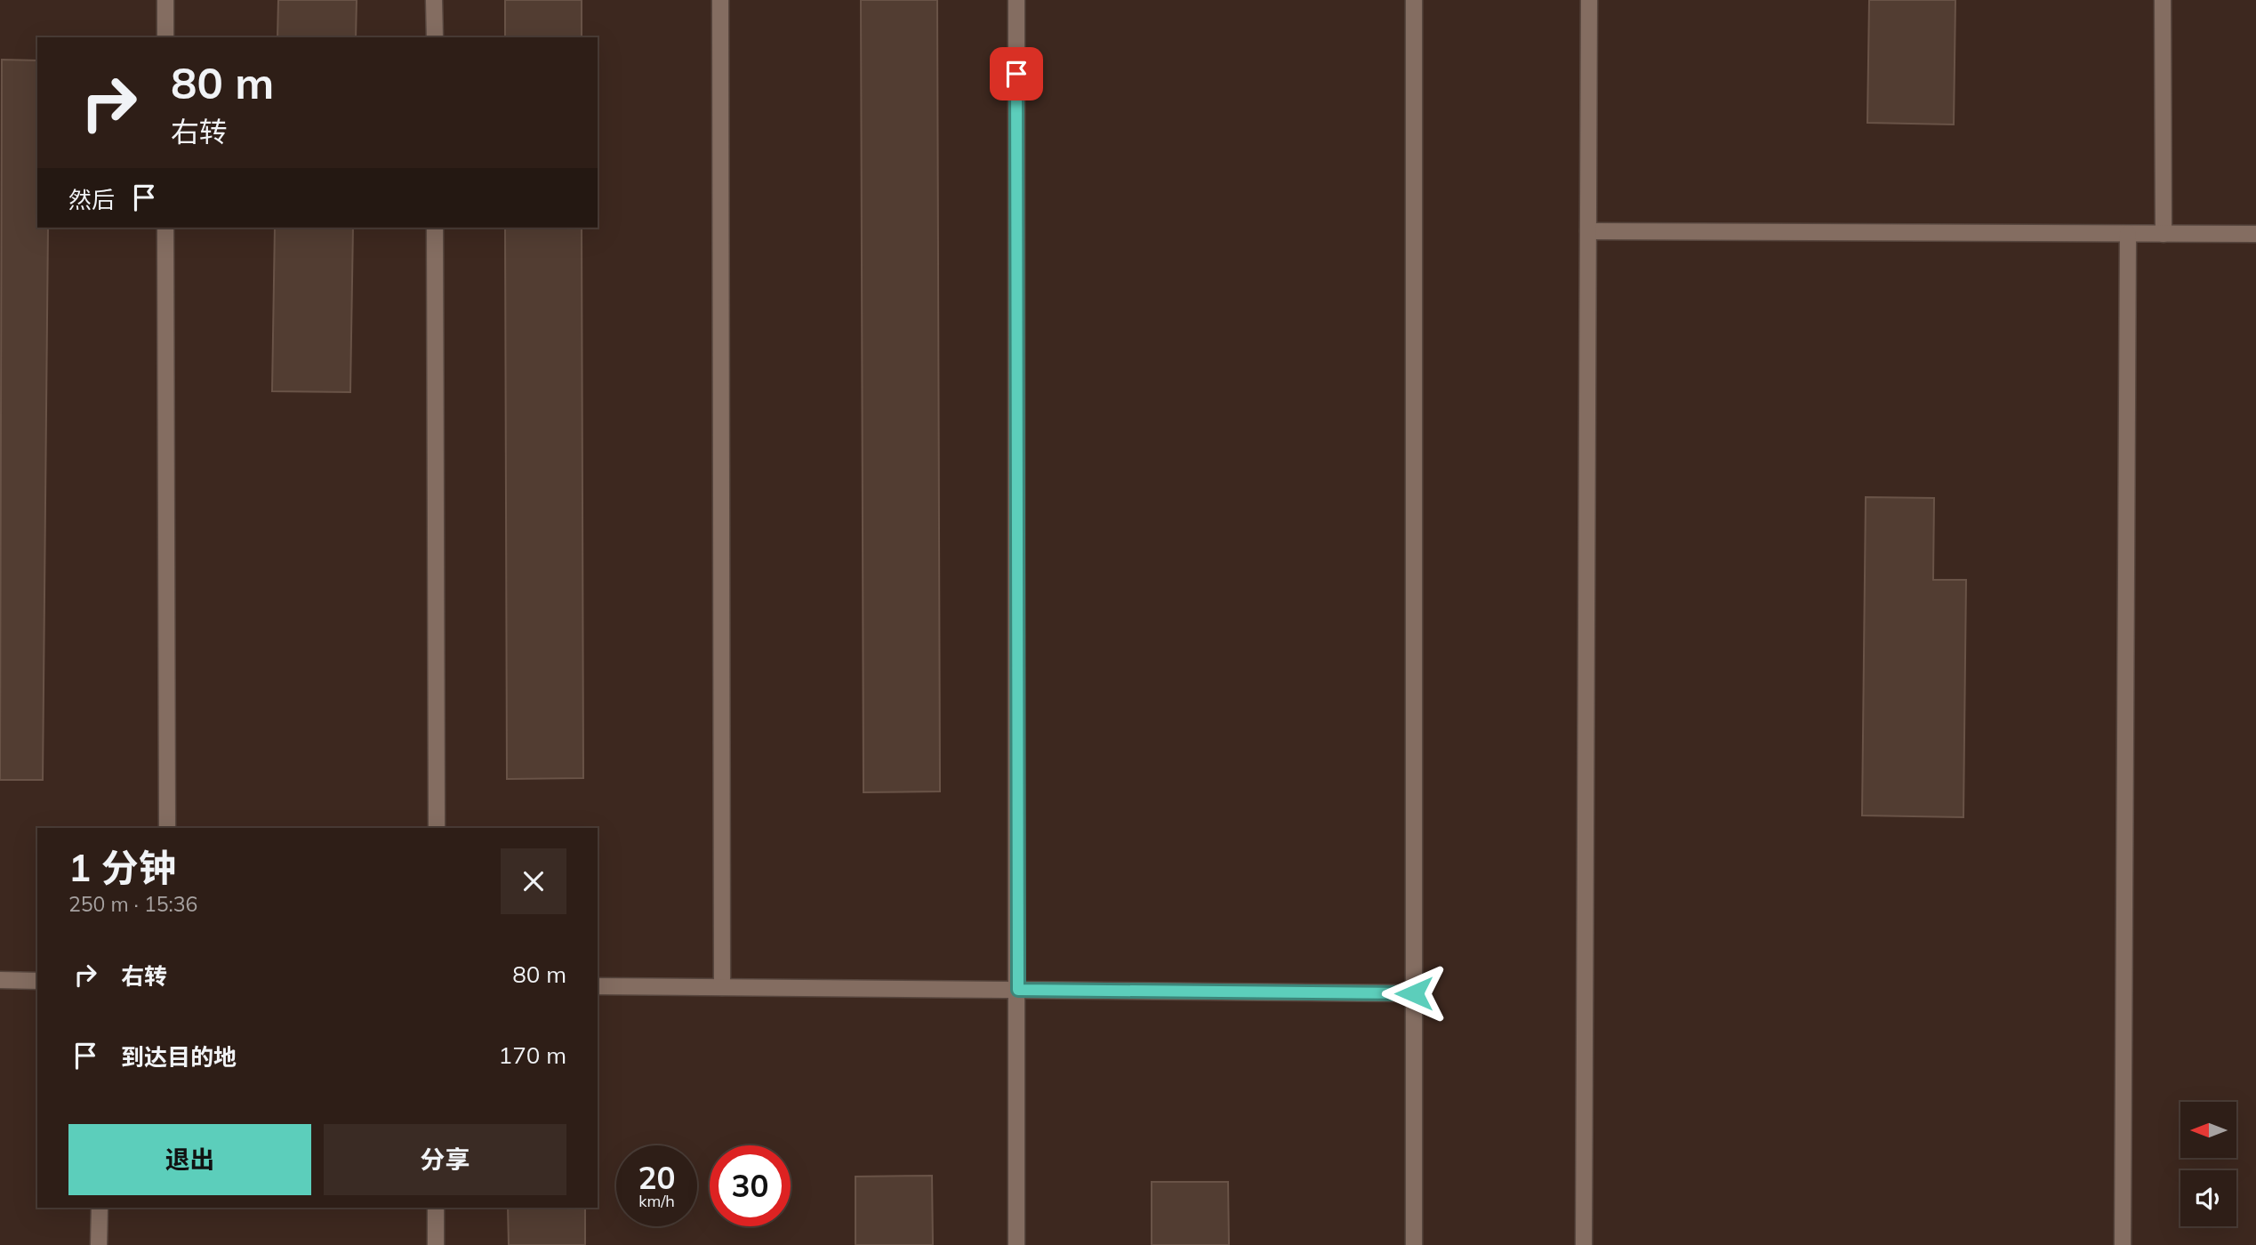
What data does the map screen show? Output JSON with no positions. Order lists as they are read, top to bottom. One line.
{"north":"left","page":{"turn":["80 m","右转"],"then":"然后","heading":["1 分钟","250 m · 15:36"],"list":[{"name":"右转","value":"80 m"},{"name":"到达目的地","value":"170 m"}],"buttons":["退出","分享"],"speed":"20 km/h","limit":"30"}}
